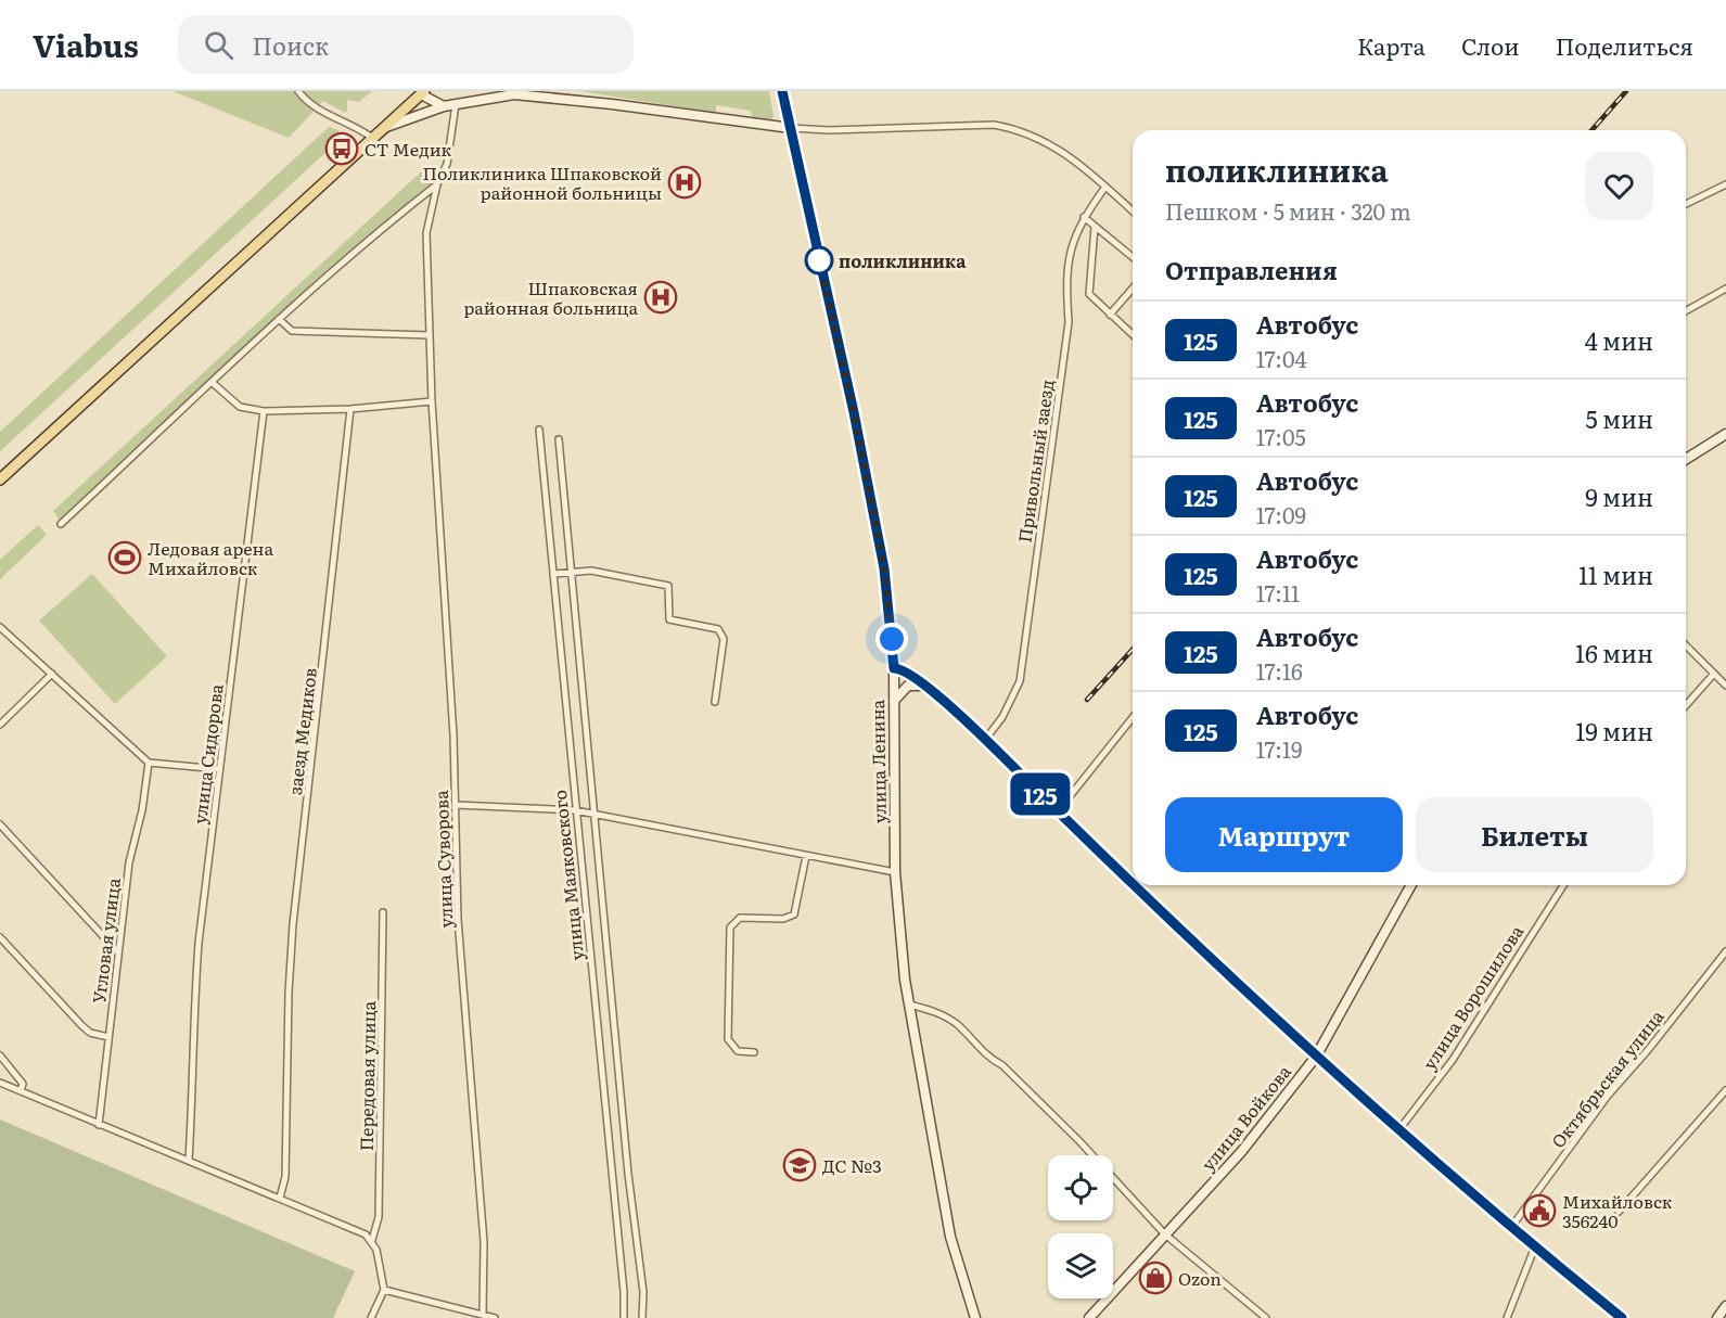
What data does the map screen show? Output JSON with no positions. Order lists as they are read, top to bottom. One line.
{"streets":{"main road":["улица Ленина","улица Войкова"],"street":["Привольный заезд","заезд Медиков","улица Сидорова","улица Суворова","улица Маяковского","Угловая улица","улица Ворошилова","Передовая улица","Октябрьская улица"]},"places":{"bus stop":["СТ Медик"],"hospital":["Поликлиника Шпаковской районной больницы","Шпаковская районная больница"],"other":["поликлиника"],"sports":["Ледовая арена Михайловск"],"school or university":["ДС №3"],"public building":["Михайловск 356240"],"shop":["Ozon"]},"lines":["bus line 125"],"page":{"header":"Viabus","search":"Поиск","nav":["Карта","Слои","Поделиться"],"on_map":"125","heading":[["поликлиника","Пешком · 5 мин · 320 m"],"Отправления"],"list":[{"mark":"125","name":"Автобус","note":"17:04","value":"4 мин"},{"mark":"125","name":"Автобус","note":"17:05","value":"5 мин"},{"mark":"125","name":"Автобус","note":"17:09","value":"9 мин"},{"mark":"125","name":"Автобус","note":"17:11","value":"11 мин"},{"mark":"125","name":"Автобус","note":"17:16","value":"16 мин"},{"mark":"125","name":"Автобус","note":"17:19","value":"19 мин"}],"buttons":["Маршрут","Билеты"]}}
